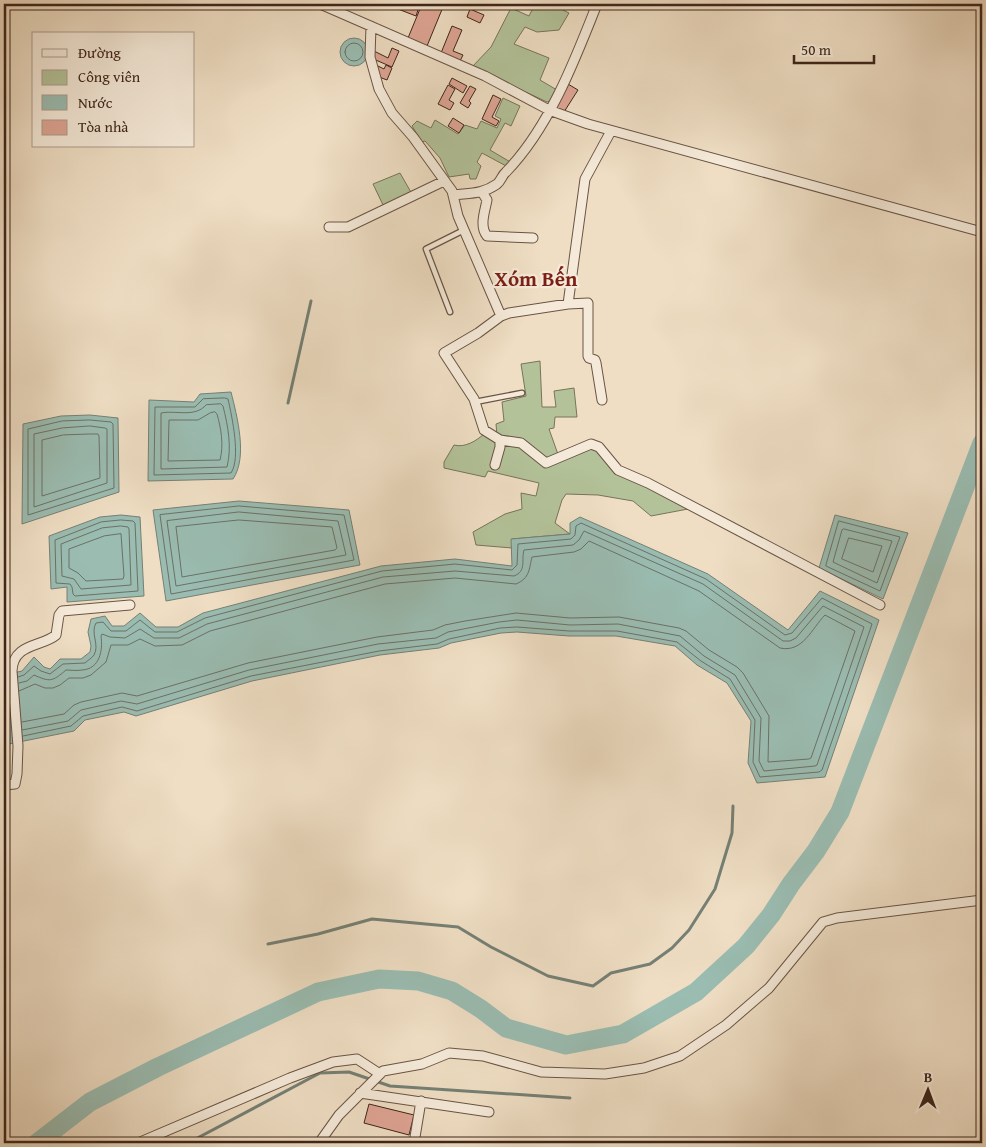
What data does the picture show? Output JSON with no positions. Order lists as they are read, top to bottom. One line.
{"districts":["Xóm Bến"],"legend":["Đường","Công viên","Nước","Tòa nhà"],"scale_bar":"50 m","north":"top"}
